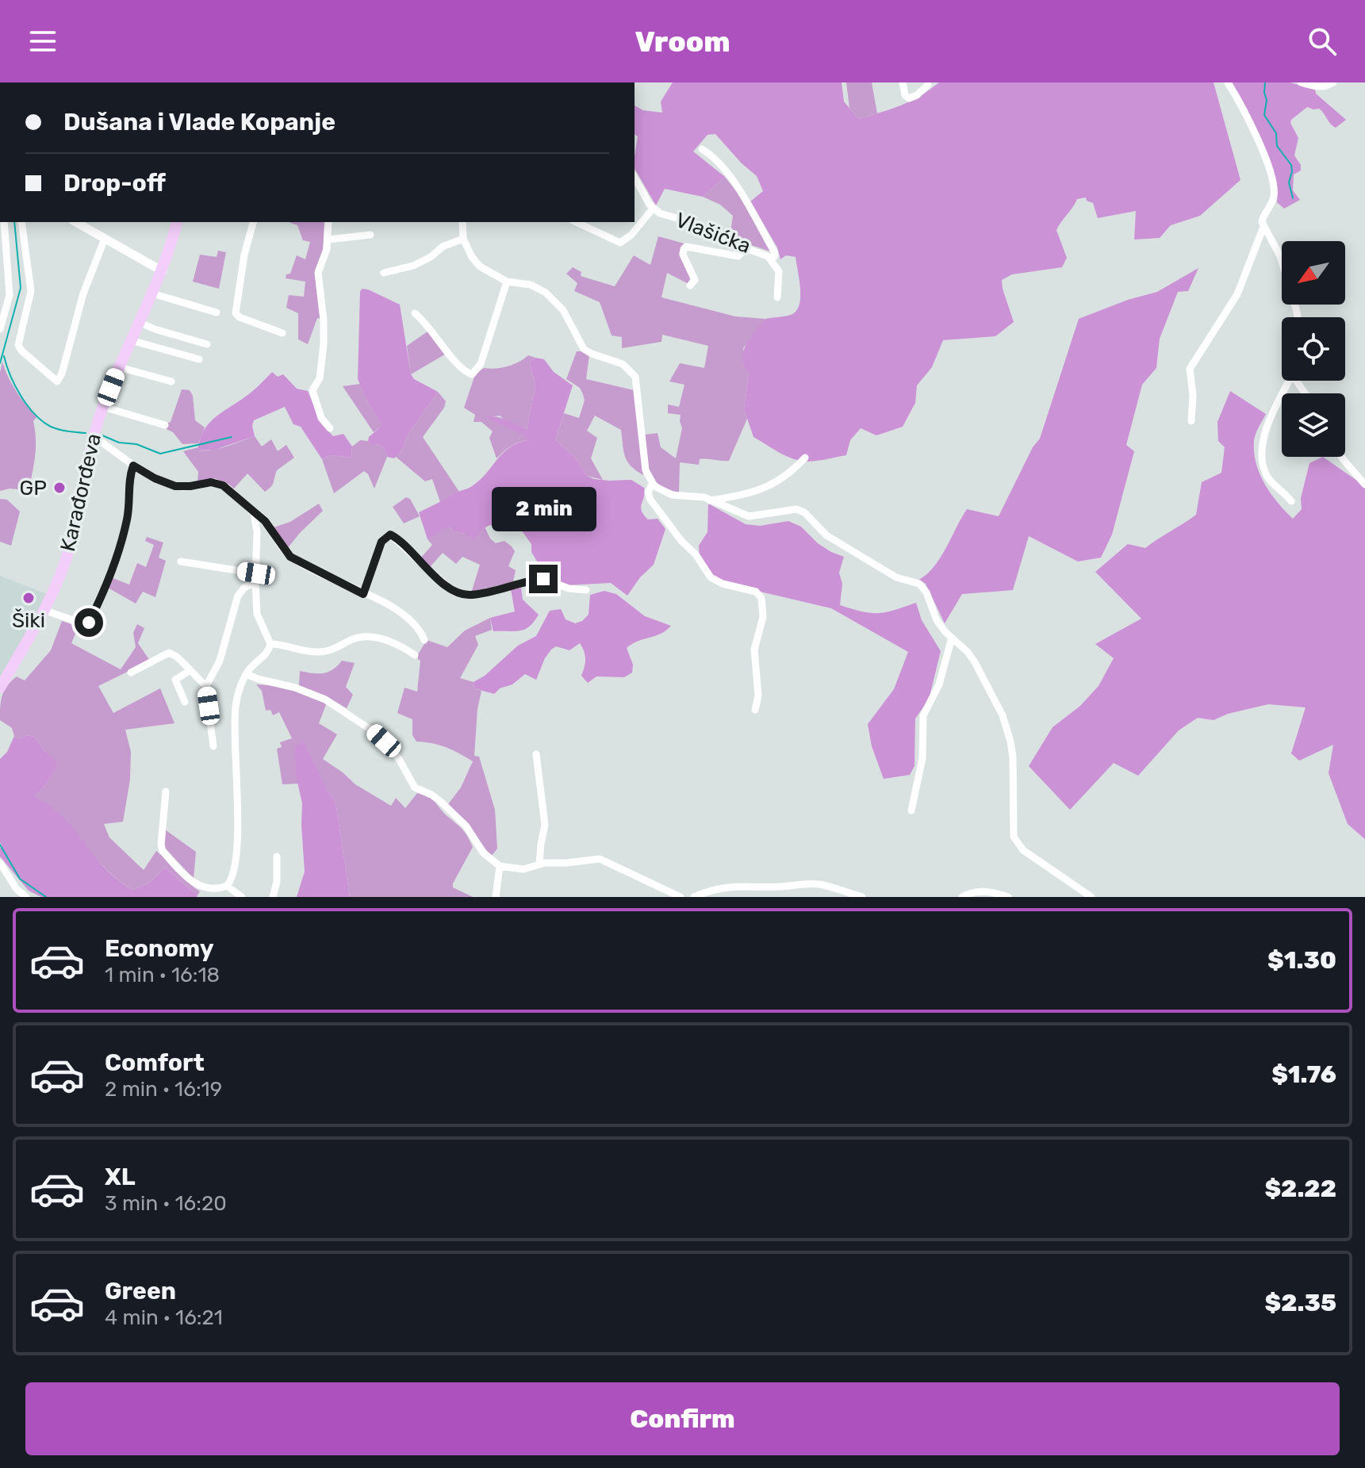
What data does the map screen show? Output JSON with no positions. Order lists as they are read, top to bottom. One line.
{"streets":{"main road":["Karađorđeva"],"street":["Vlašićka"]},"places":["GP","Šiki"],"north":"bottom left","page":{"header":"Vroom","banner":["Dušana i Vlade Kopanje","Drop-off"],"bubble":"2 min","list":[{"name":"Economy","note":"1 min · 16:18","value":"$1.30"},{"name":"Comfort","note":"2 min · 16:19","value":"$1.76"},{"name":"XL","note":"3 min · 16:20","value":"$2.22"},{"name":"Green","note":"4 min · 16:21","value":"$2.35"}],"buttons":"Confirm"}}
